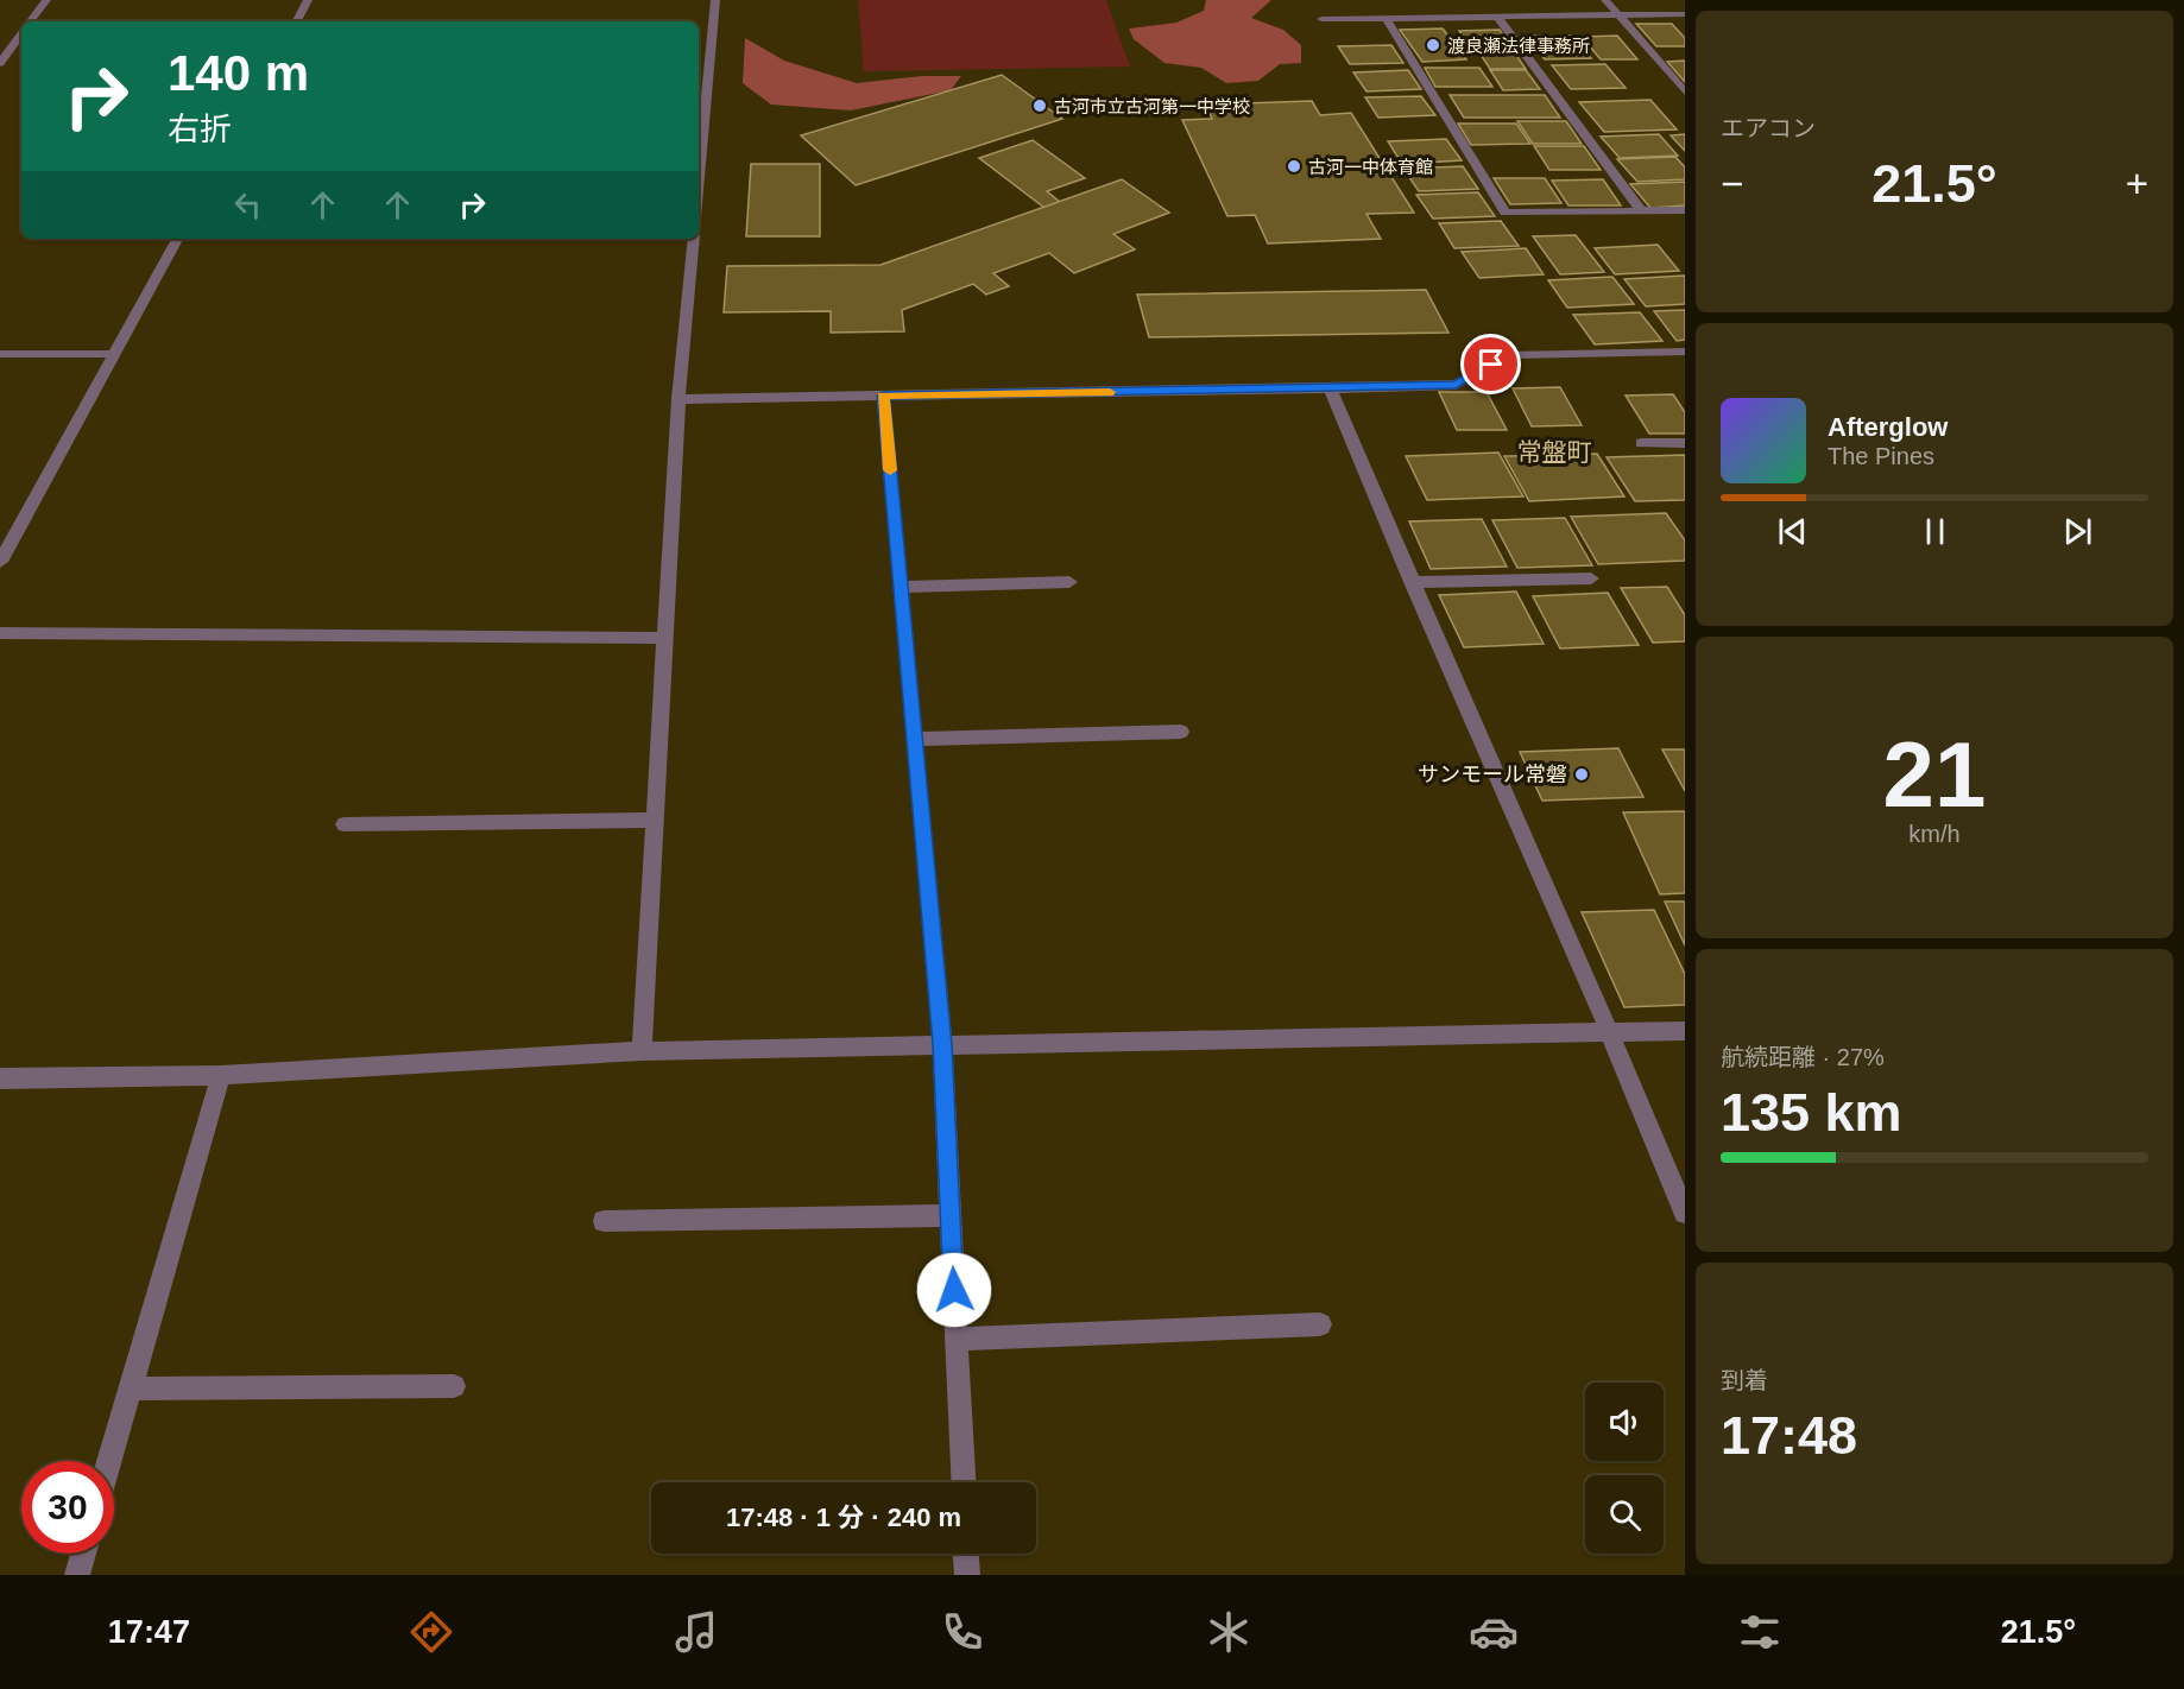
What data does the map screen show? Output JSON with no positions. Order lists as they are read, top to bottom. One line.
{"districts":["常盤町"],"places":["渡良瀬法律事務所","古河市立古河第一中学校","古河一中体育館","サンモール常磐"],"page":{"tile":["エアコン",["21","km/h"],["航続距離 · 27%","135 km"],["到着","17:48"]],"turn":["140 m","右折"],"heat":["−","21.5°","+"],"song":["Afterglow","The Pines"],"limit":"30","trip":"17:48 · 1 分 · 240 m","tabs":["17:47","21.5°"]}}
